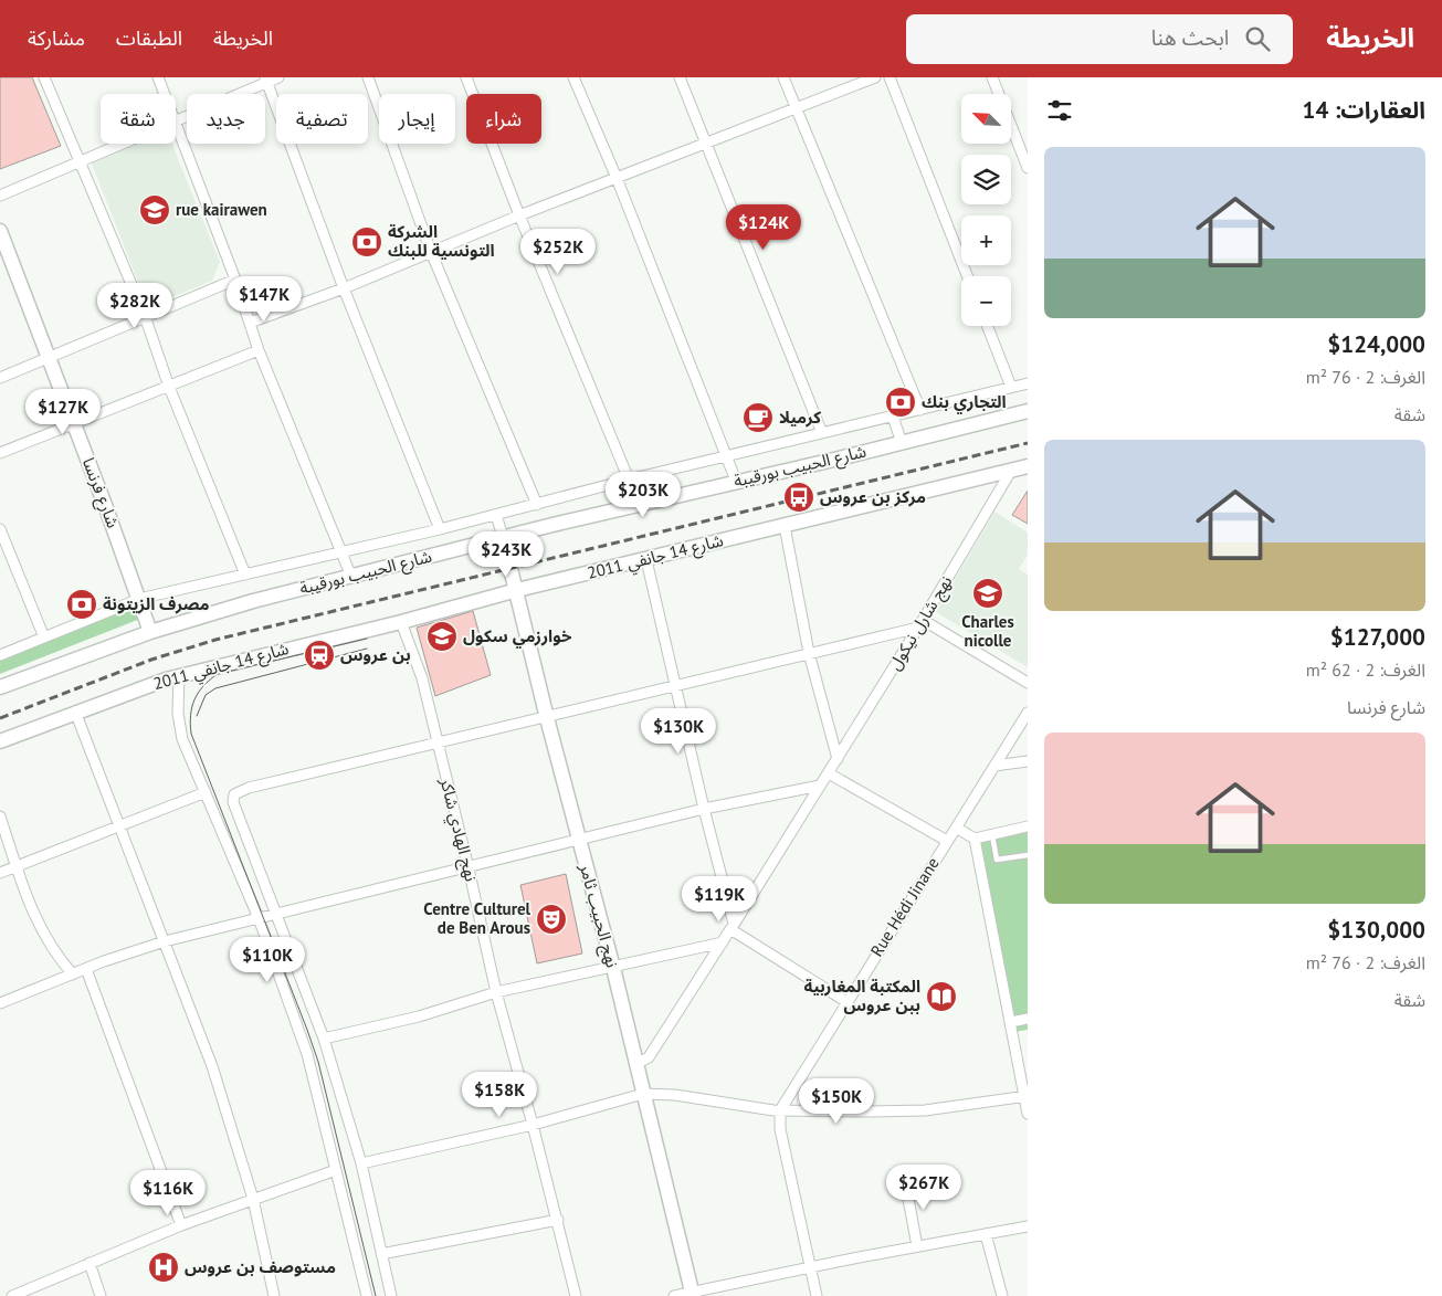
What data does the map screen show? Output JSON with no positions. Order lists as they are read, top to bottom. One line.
{"streets":{"street":["شارع الحبيب بورقيبة","شارع فرنسا","شارع 14 جانفي 2011","نهج شارل نيكول","نهج الهادي شاكر","Rue Hédi Jinane","نهج الحبيب ثامر"]},"crossings":[["شارع الحبيب بورقيبة","شارع فرنسا"],["شارع الحبيب بورقيبة","نهج الحبيب ثامر"],["شارع 14 جانفي 2011","نهج شارل نيكول"],["شارع 14 جانفي 2011","نهج الهادي شاكر"],["شارع 14 جانفي 2011","نهج الحبيب ثامر"],["نهج شارل نيكول","نهج الحبيب ثامر"]],"places":{"school or university":["rue kairawen","Charles nicolle","خوارزمي سكول"],"bank":["الشركة التونسية للبنك","التجاري بنك","مصرف الزيتونة"],"cafe":["كرميلا"],"bus stop":["مركز بن عروس"],"station":["بن عروس"],"theatre":["Centre Culturel de Ben Arous"],"library":["المكتبة المغاربية ببن عروس"],"hospital":["مستوصف بن عروس"]},"north":"top left","page":{"header":"الخريطة","search":"ابحث هنا","nav":["الخريطة","الطبقات","مشاركة"],"heading":"العقارات: 14","map_buttons":["+","−"],"chip":["شراء","إيجار","تصفية","جديد","شقة"],"list":[{"name":"$124,000","note":"الغرف: 2 · 76 m² · شقة"},{"name":"$127,000","note":"الغرف: 2 · 62 m² · شارع فرنسا"},{"name":"$130,000","note":"الغرف: 2 · 76 m² · شقة"}],"price":["$124K","$252K","$147K","$282K","$127K","$203K","$243K","$130K","$119K","$110K","$158K","$150K","$267K","$116K"]}}
